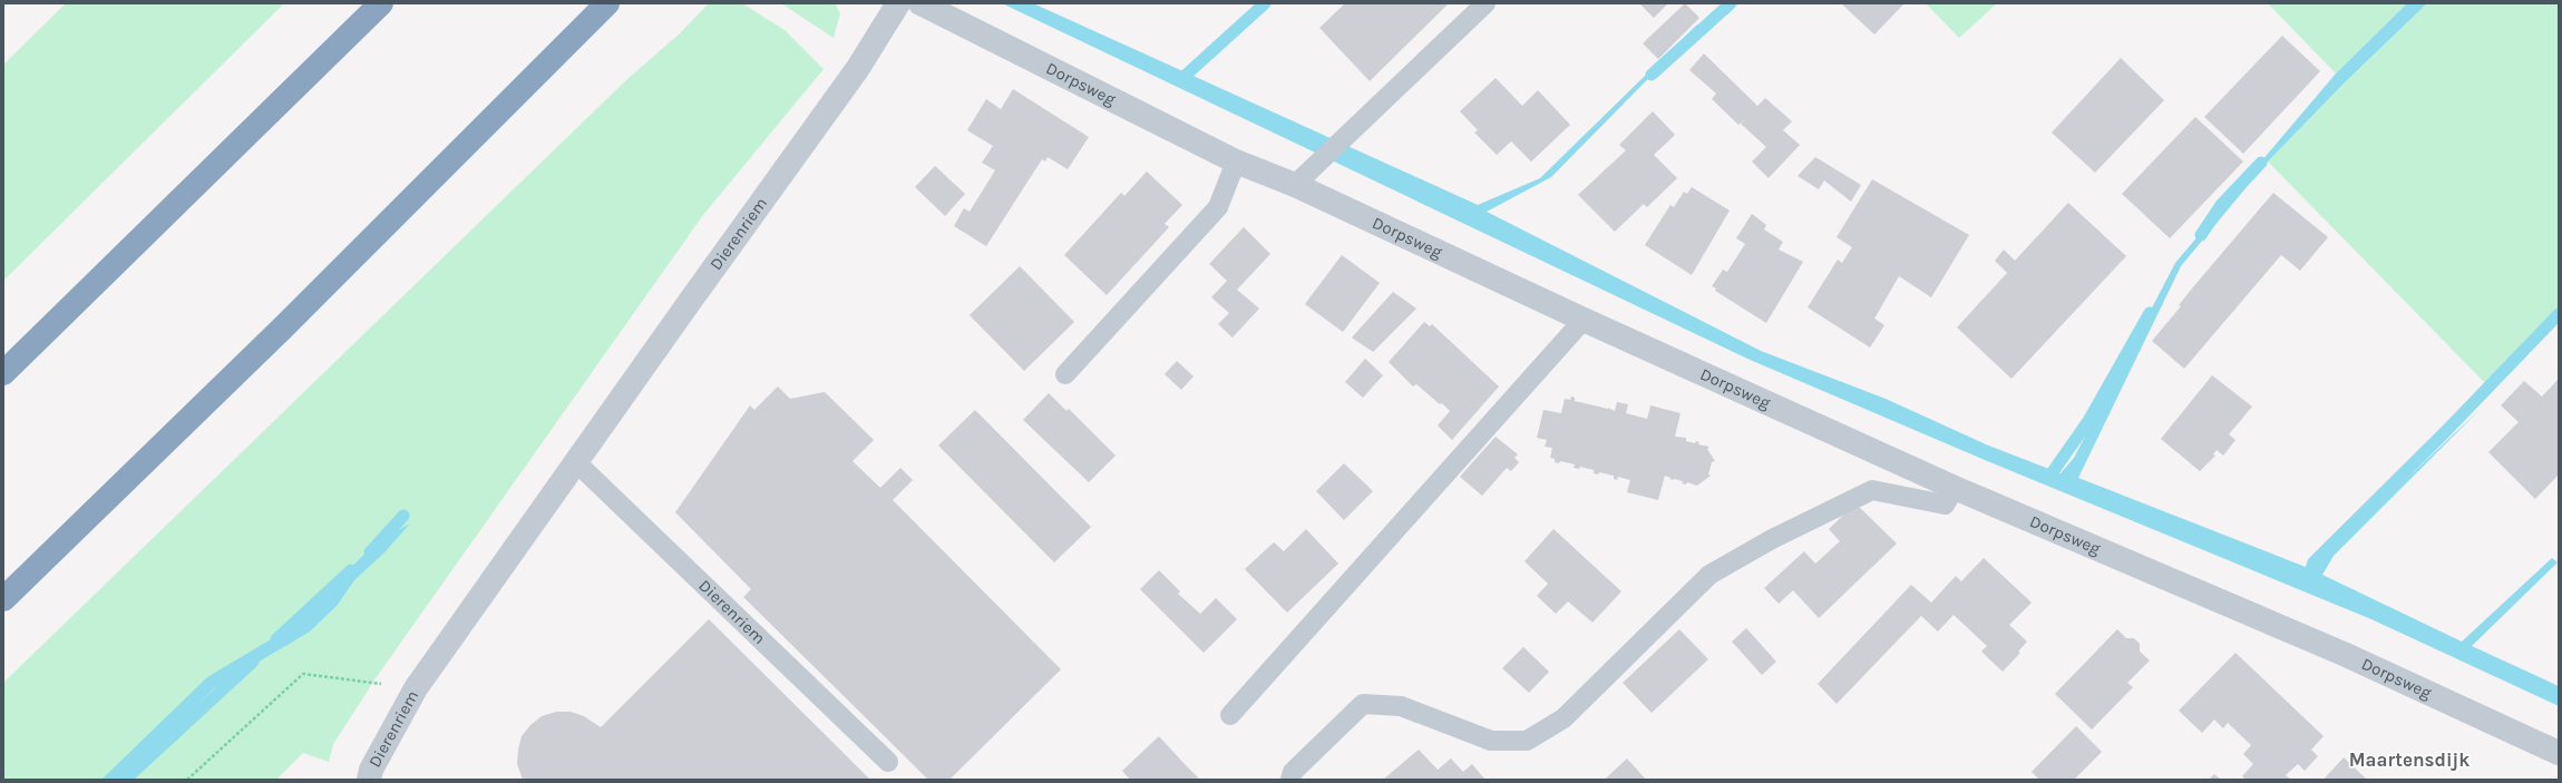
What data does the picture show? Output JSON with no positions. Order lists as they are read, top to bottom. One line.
{"streets":{"street":["Dorpsweg","Dierenriem"]},"districts":["Maartensdijk"]}
